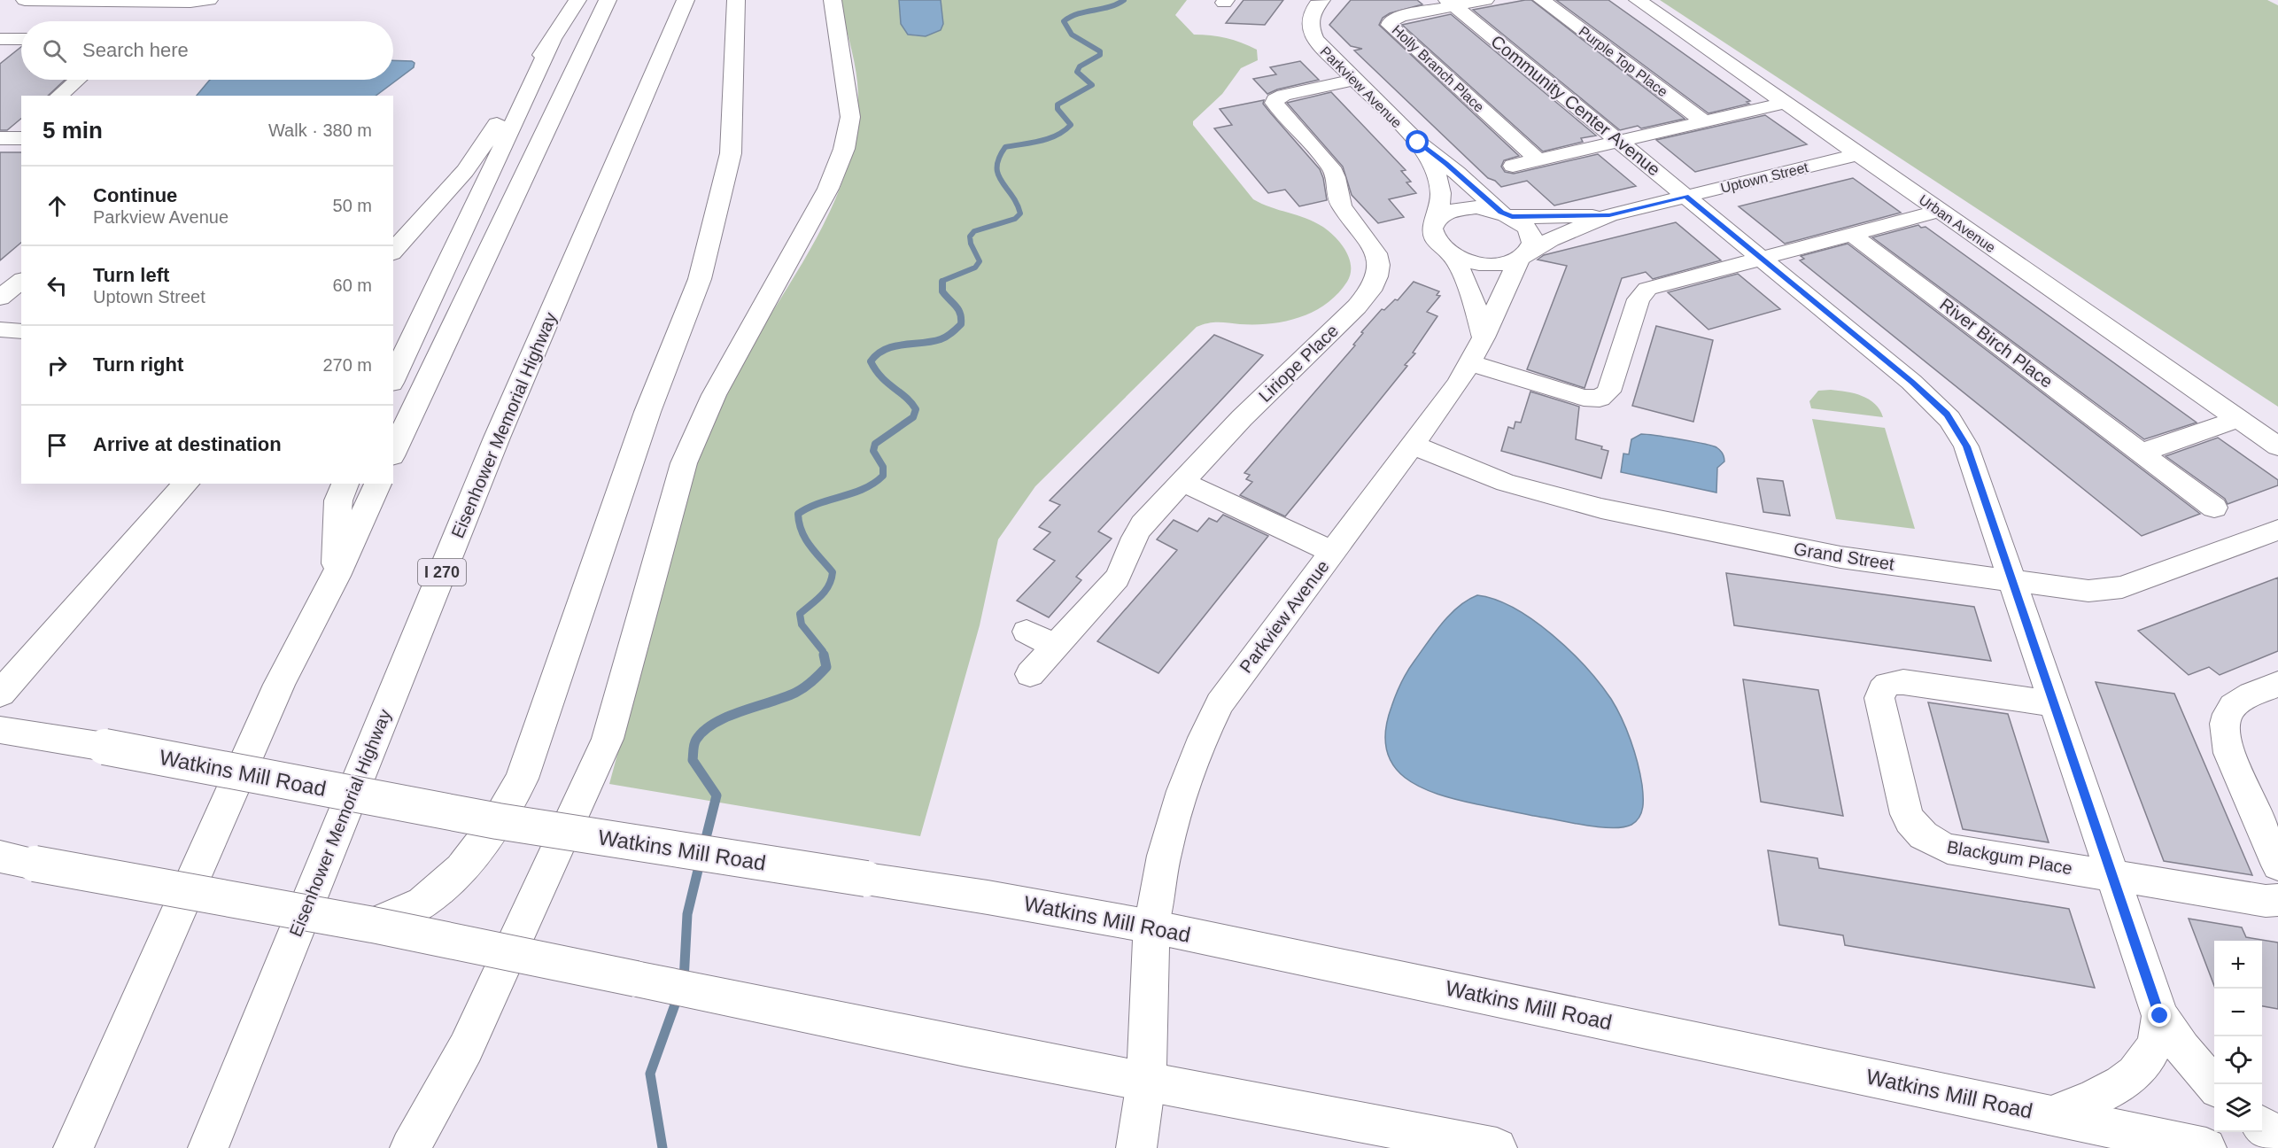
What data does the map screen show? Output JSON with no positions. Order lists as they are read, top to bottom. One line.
{"streets":{"main road":["Eisenhower Memorial Highway","I 270","Watkins Mill Road"],"street":["Purple Top Place","Holly Branch Place","Parkview Avenue","Community Center Avenue","Uptown Street","Urban Avenue","River Birch Place","Liriope Place","Grand Street","Blackgum Place"]},"crossings":[["Holly Branch Place","Community Center Avenue"],["Parkview Avenue","Uptown Street"],["Parkview Avenue","Liriope Place"],["Parkview Avenue","Grand Street"],["Parkview Avenue","Watkins Mill Road"],["Community Center Avenue","Uptown Street"],["Community Center Avenue","Grand Street"],["Community Center Avenue","Blackgum Place"],["Uptown Street","Urban Avenue"]],"page":{"search":"Search here","heading":["5 min","Walk · 380 m"],"list":[["Continue","Parkview Avenue","50 m"],["Turn left","Uptown Street","60 m"],["Turn right","270 m"],"Arrive at destination"],"map_buttons":["+","−"]}}
